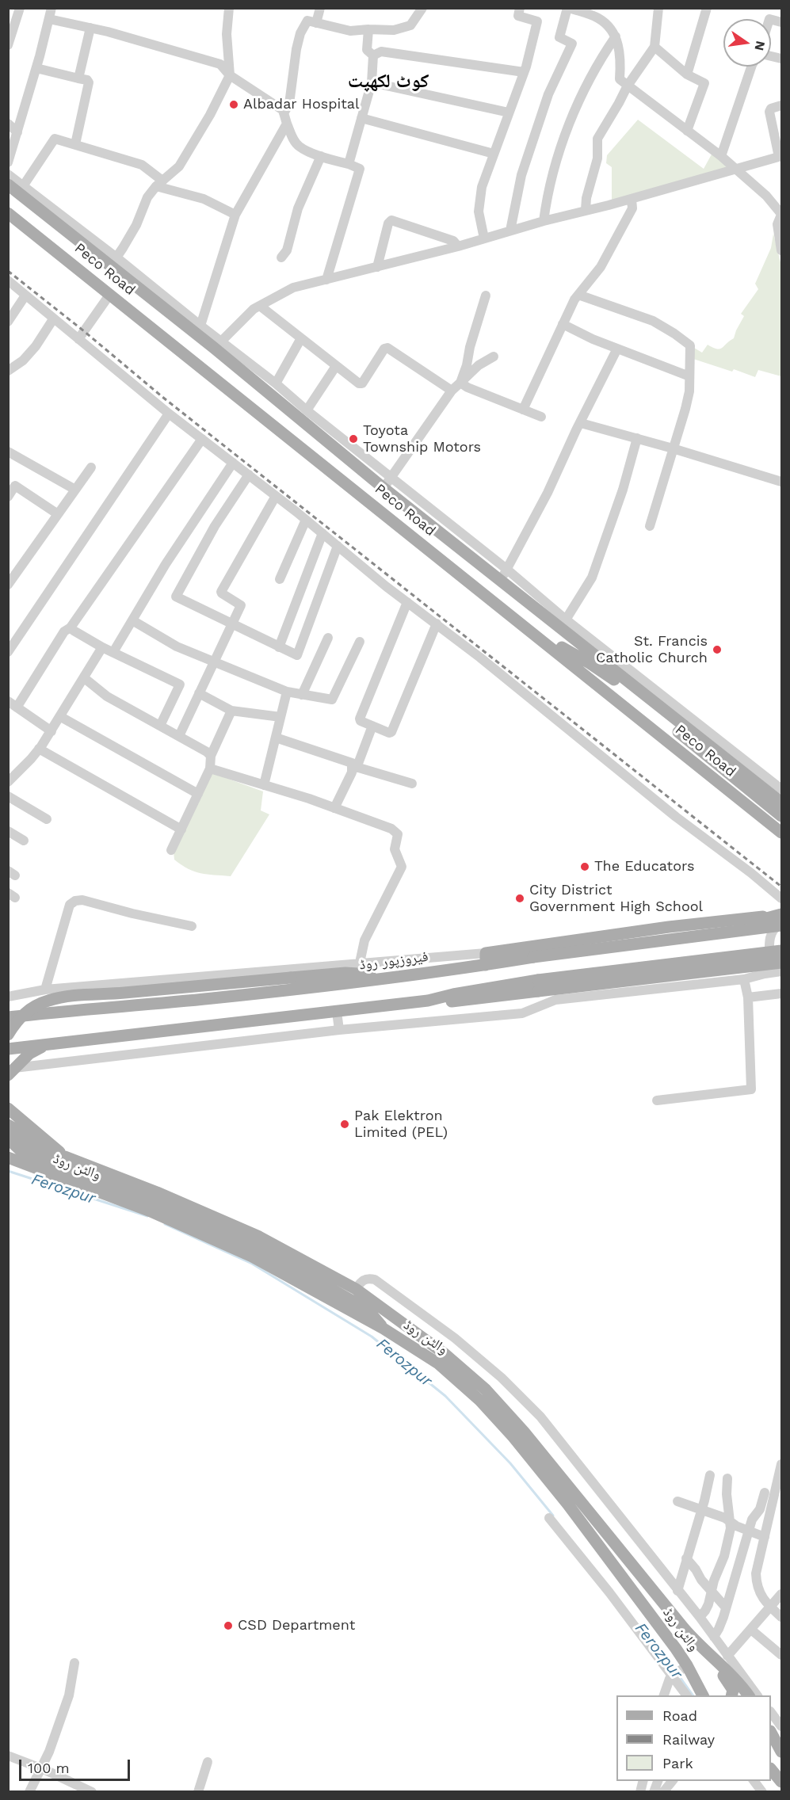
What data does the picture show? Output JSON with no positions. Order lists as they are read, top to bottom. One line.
{"streets":{"main road":["Peco Road","فیروزپور روڈ","والٹن روڈ"]},"districts":["کوٹ لکھپت"],"water":["Ferozpur"],"places":["Albadar Hospital","Toyota Township Motors","St. Francis Catholic Church","The Educators","City District Government High School","Pak Elektron Limited (PEL)","CSD Department"],"legend":["Road","Railway","Park"],"scale_bar":"100 m","north":"right"}
